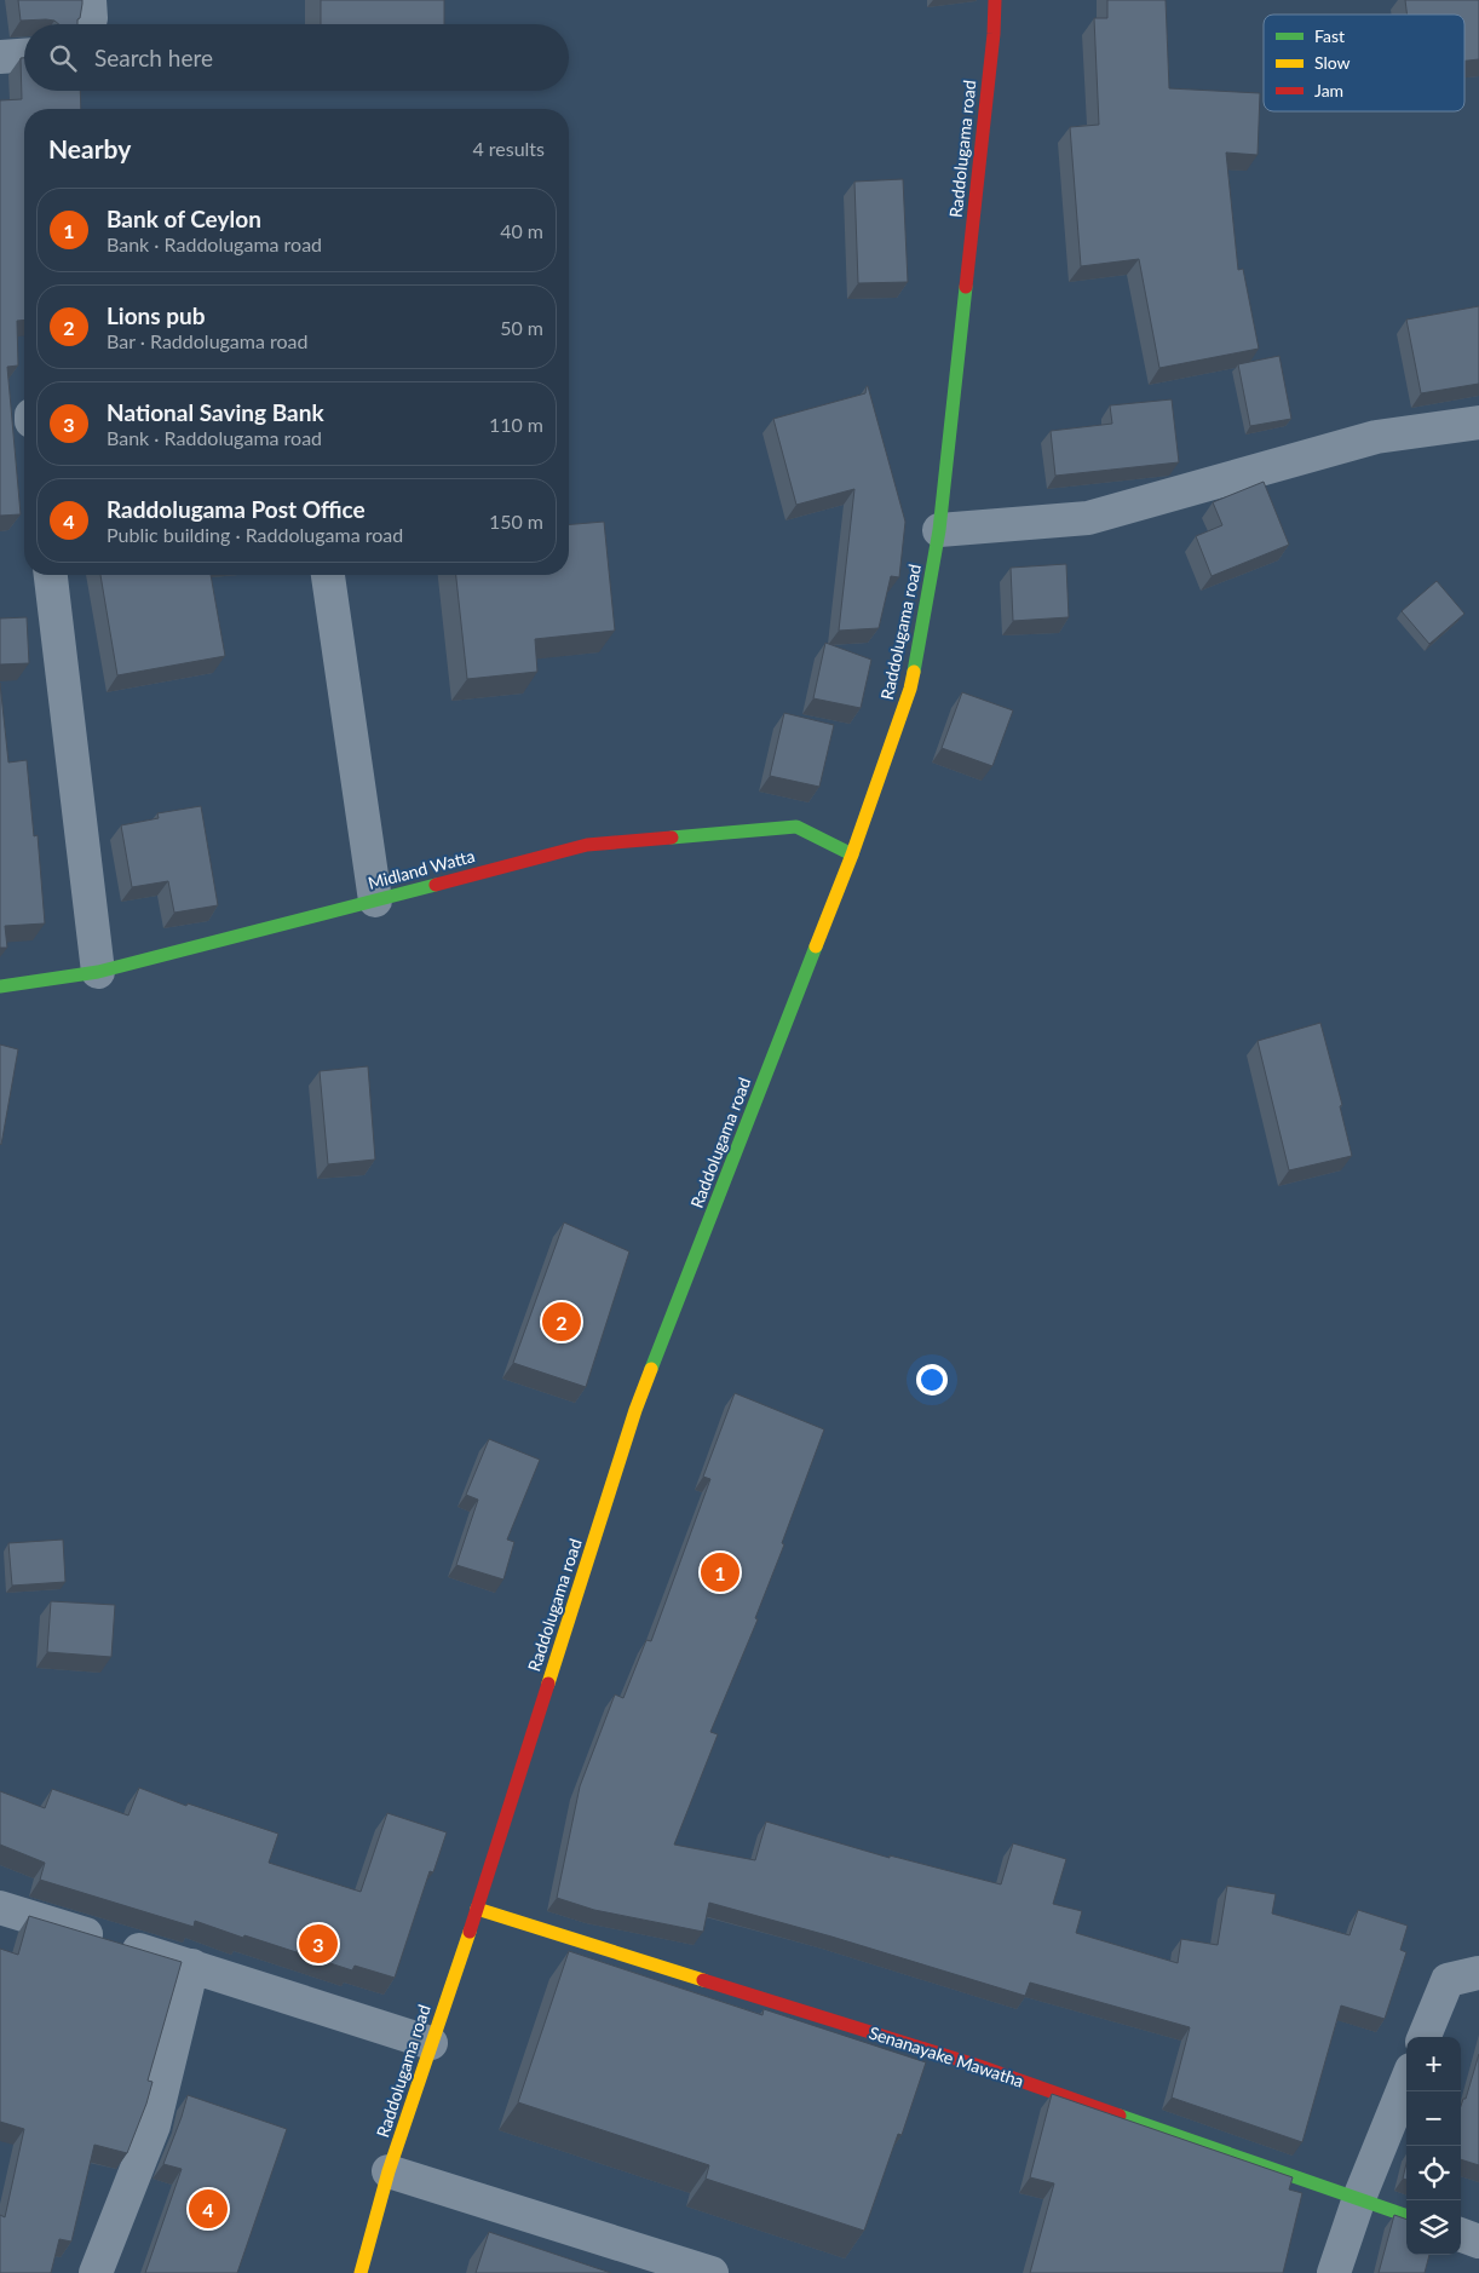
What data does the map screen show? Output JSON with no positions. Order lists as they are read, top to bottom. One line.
{"streets":{"street":["Raddolugama road","Midland Watta","Senanayake Mawatha"]},"crossings":[["Raddolugama road","Midland Watta"],["Raddolugama road","Senanayake Mawatha"]],"legend":["Fast","Slow","Jam"],"page":{"search":"Search here","heading":["Nearby","4 results"],"list":[{"mark":"1","name":"Bank of Ceylon","note":"Bank · Raddolugama road","value":"40 m"},{"mark":"2","name":"Lions pub","note":"Bar · Raddolugama road","value":"50 m"},{"mark":"3","name":"National Saving Bank","note":"Bank · Raddolugama road","value":"110 m"},{"mark":"4","name":"Raddolugama Post Office","note":"Public building · Raddolugama road","value":"150 m"}],"pins":["2","1","3","4"],"map_buttons":["+","−"]}}
